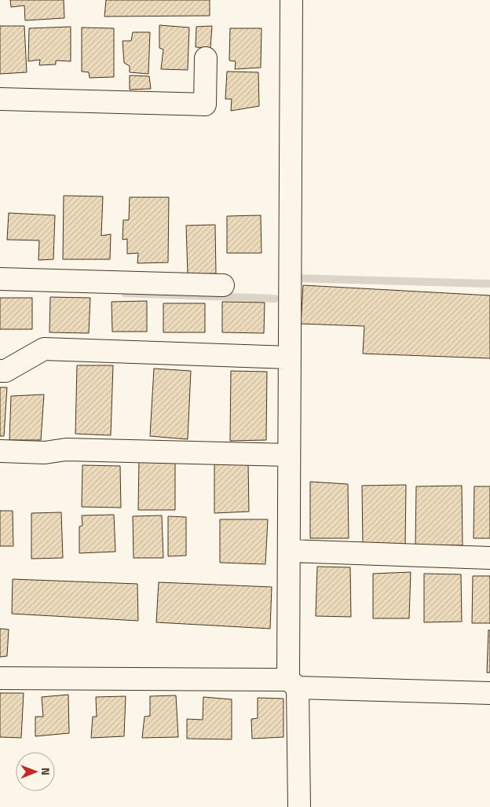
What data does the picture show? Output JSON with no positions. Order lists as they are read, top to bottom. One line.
{"north":"right"}
